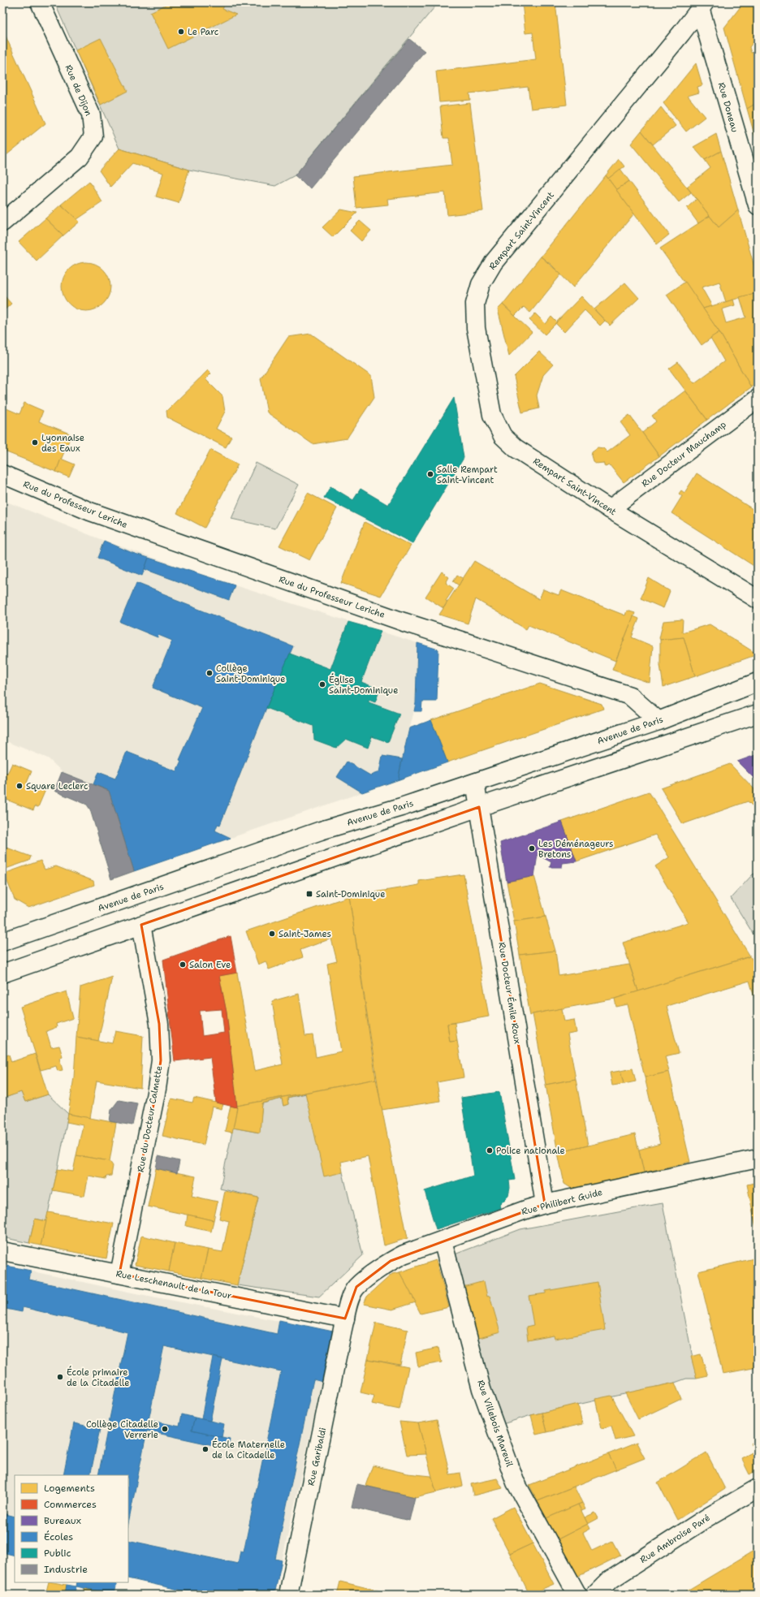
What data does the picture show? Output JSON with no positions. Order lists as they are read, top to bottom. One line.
{"streets":{"street":["Rue de Dijon","Rue Doneau","Rempart Saint-Vincent","Rue Docteur Mauchamp","Rue du Professeur Leriche","Avenue de Paris","Rue Docteur Émile Roux","Rue du Docteur Calmette","Rue Philibert Guide","Rue Leschenault de la Tour","Rue Villebois Mareuil","Rue Garibaldi","Rue Ambroise Paré"]},"crossings":[["Rue Doneau","Rempart Saint-Vincent"],["Rempart Saint-Vincent","Rue Docteur Mauchamp"],["Rue du Professeur Leriche","Avenue de Paris"],["Avenue de Paris","Rue Docteur Émile Roux"],["Rue Docteur Émile Roux","Rue Philibert Guide"],["Rue du Docteur Calmette","Rue Leschenault de la Tour"],["Rue Philibert Guide","Rue Leschenault de la Tour"],["Rue Philibert Guide","Rue Villebois Mareuil"],["Rue Philibert Guide","Rue Garibaldi"],["Rue Leschenault de la Tour","Rue Garibaldi"]],"places":{"other":["Le Parc","Lyonnaise des Eaux","Salle Rempart Saint-Vincent","Collège Saint-Dominique","Église Saint-Dominique","Square Leclerc","Les Déménageurs Bretons","Saint-James","Salon Eve","Police nationale","École primaire de la Citadelle","Collège Citadelle Verrerie","École Maternelle de la Citadelle"],"transit":["Saint-Dominique"]},"legend":["Logements","Commerces","Bureaux","Écoles","Public","Industrie"]}
